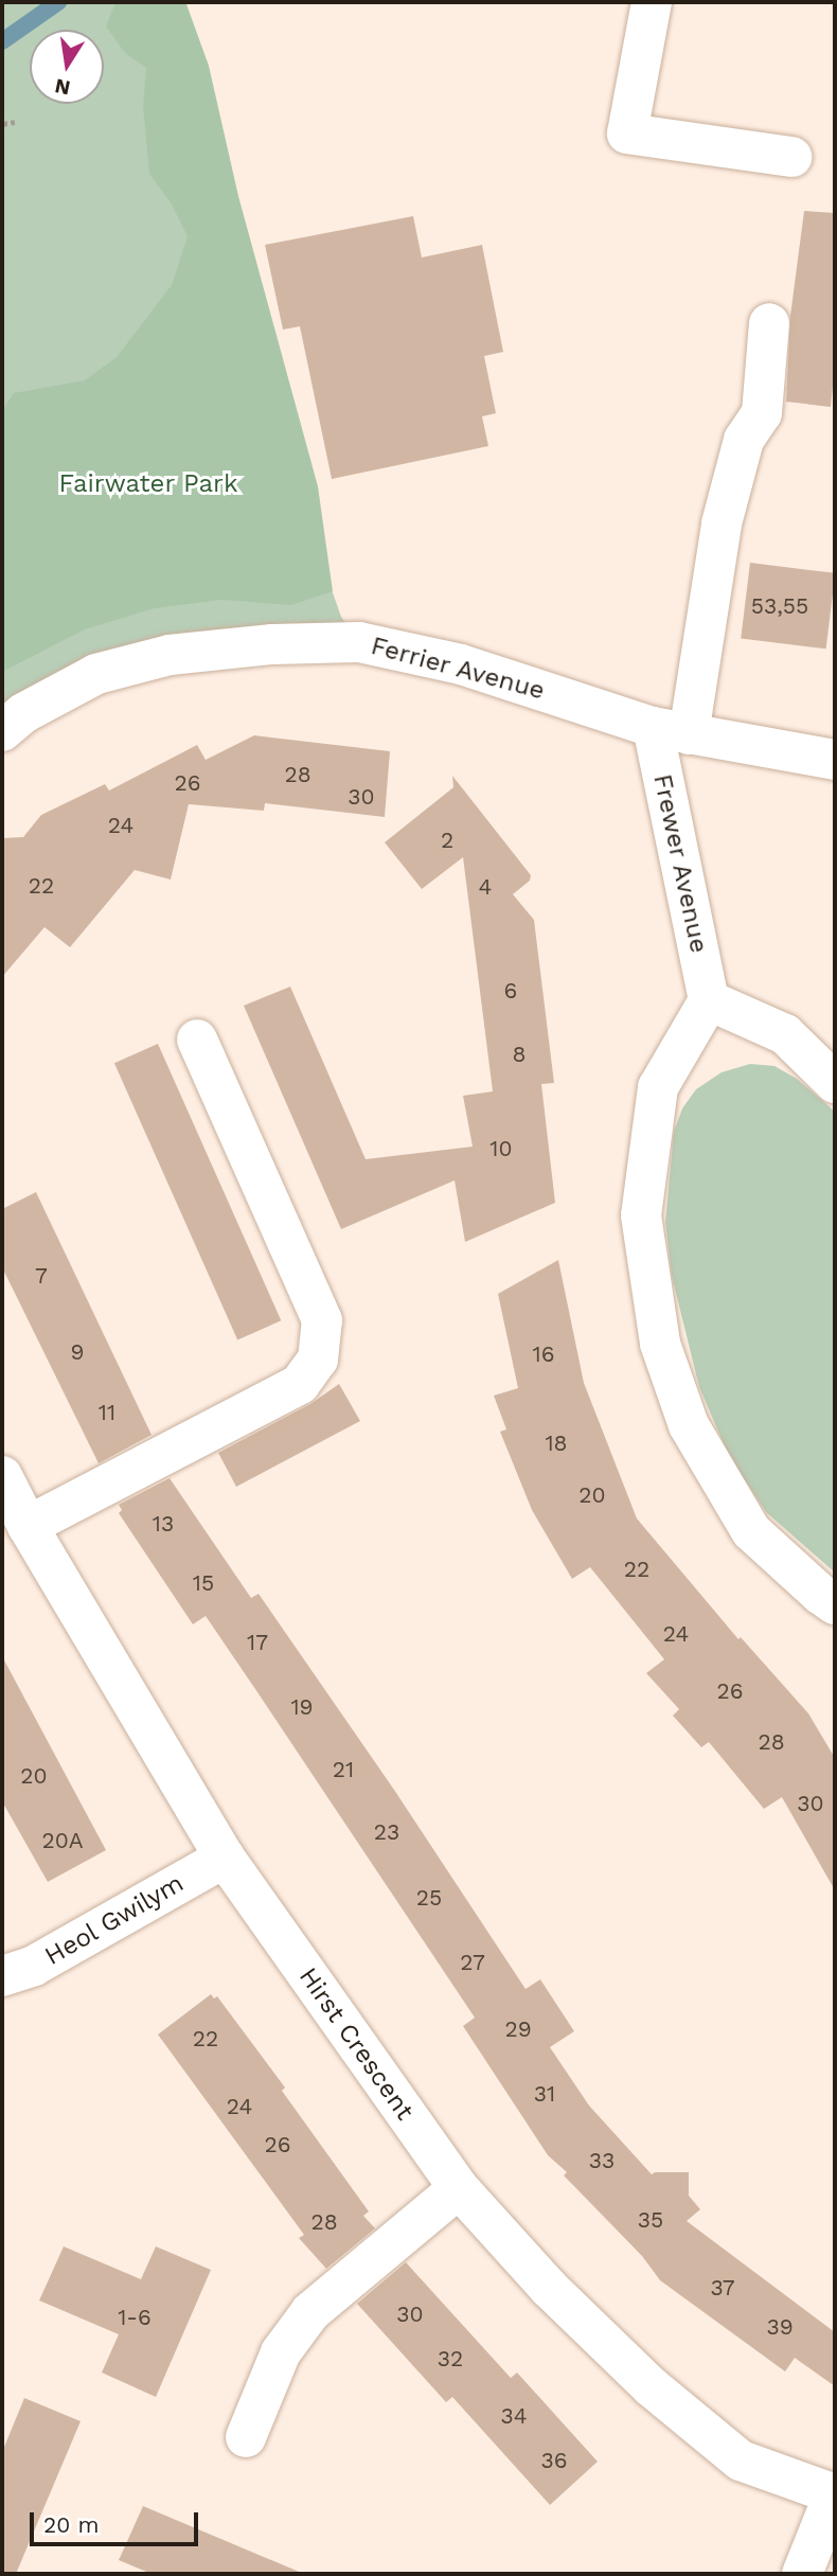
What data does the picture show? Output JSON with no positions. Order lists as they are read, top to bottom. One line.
{"streets":{"street":["Ferrier Avenue","Frewer Avenue","Heol Gwilym","Hirst Crescent"]},"crossings":[["Ferrier Avenue","Frewer Avenue"],["Heol Gwilym","Hirst Crescent"]],"parks":["Fairwater Park"],"house_numbers":["53,55","28","26","30","24","2","22","4","6","8","10","7","9","16","11","18","20","13","22","15","24","17","26","19","28","21","20","30","23","20A","25","27","29","22","31","24","26","33","35","28","37","30","1-6","39","32","34","36"],"scale_bar":"20 m","north":"bottom"}
